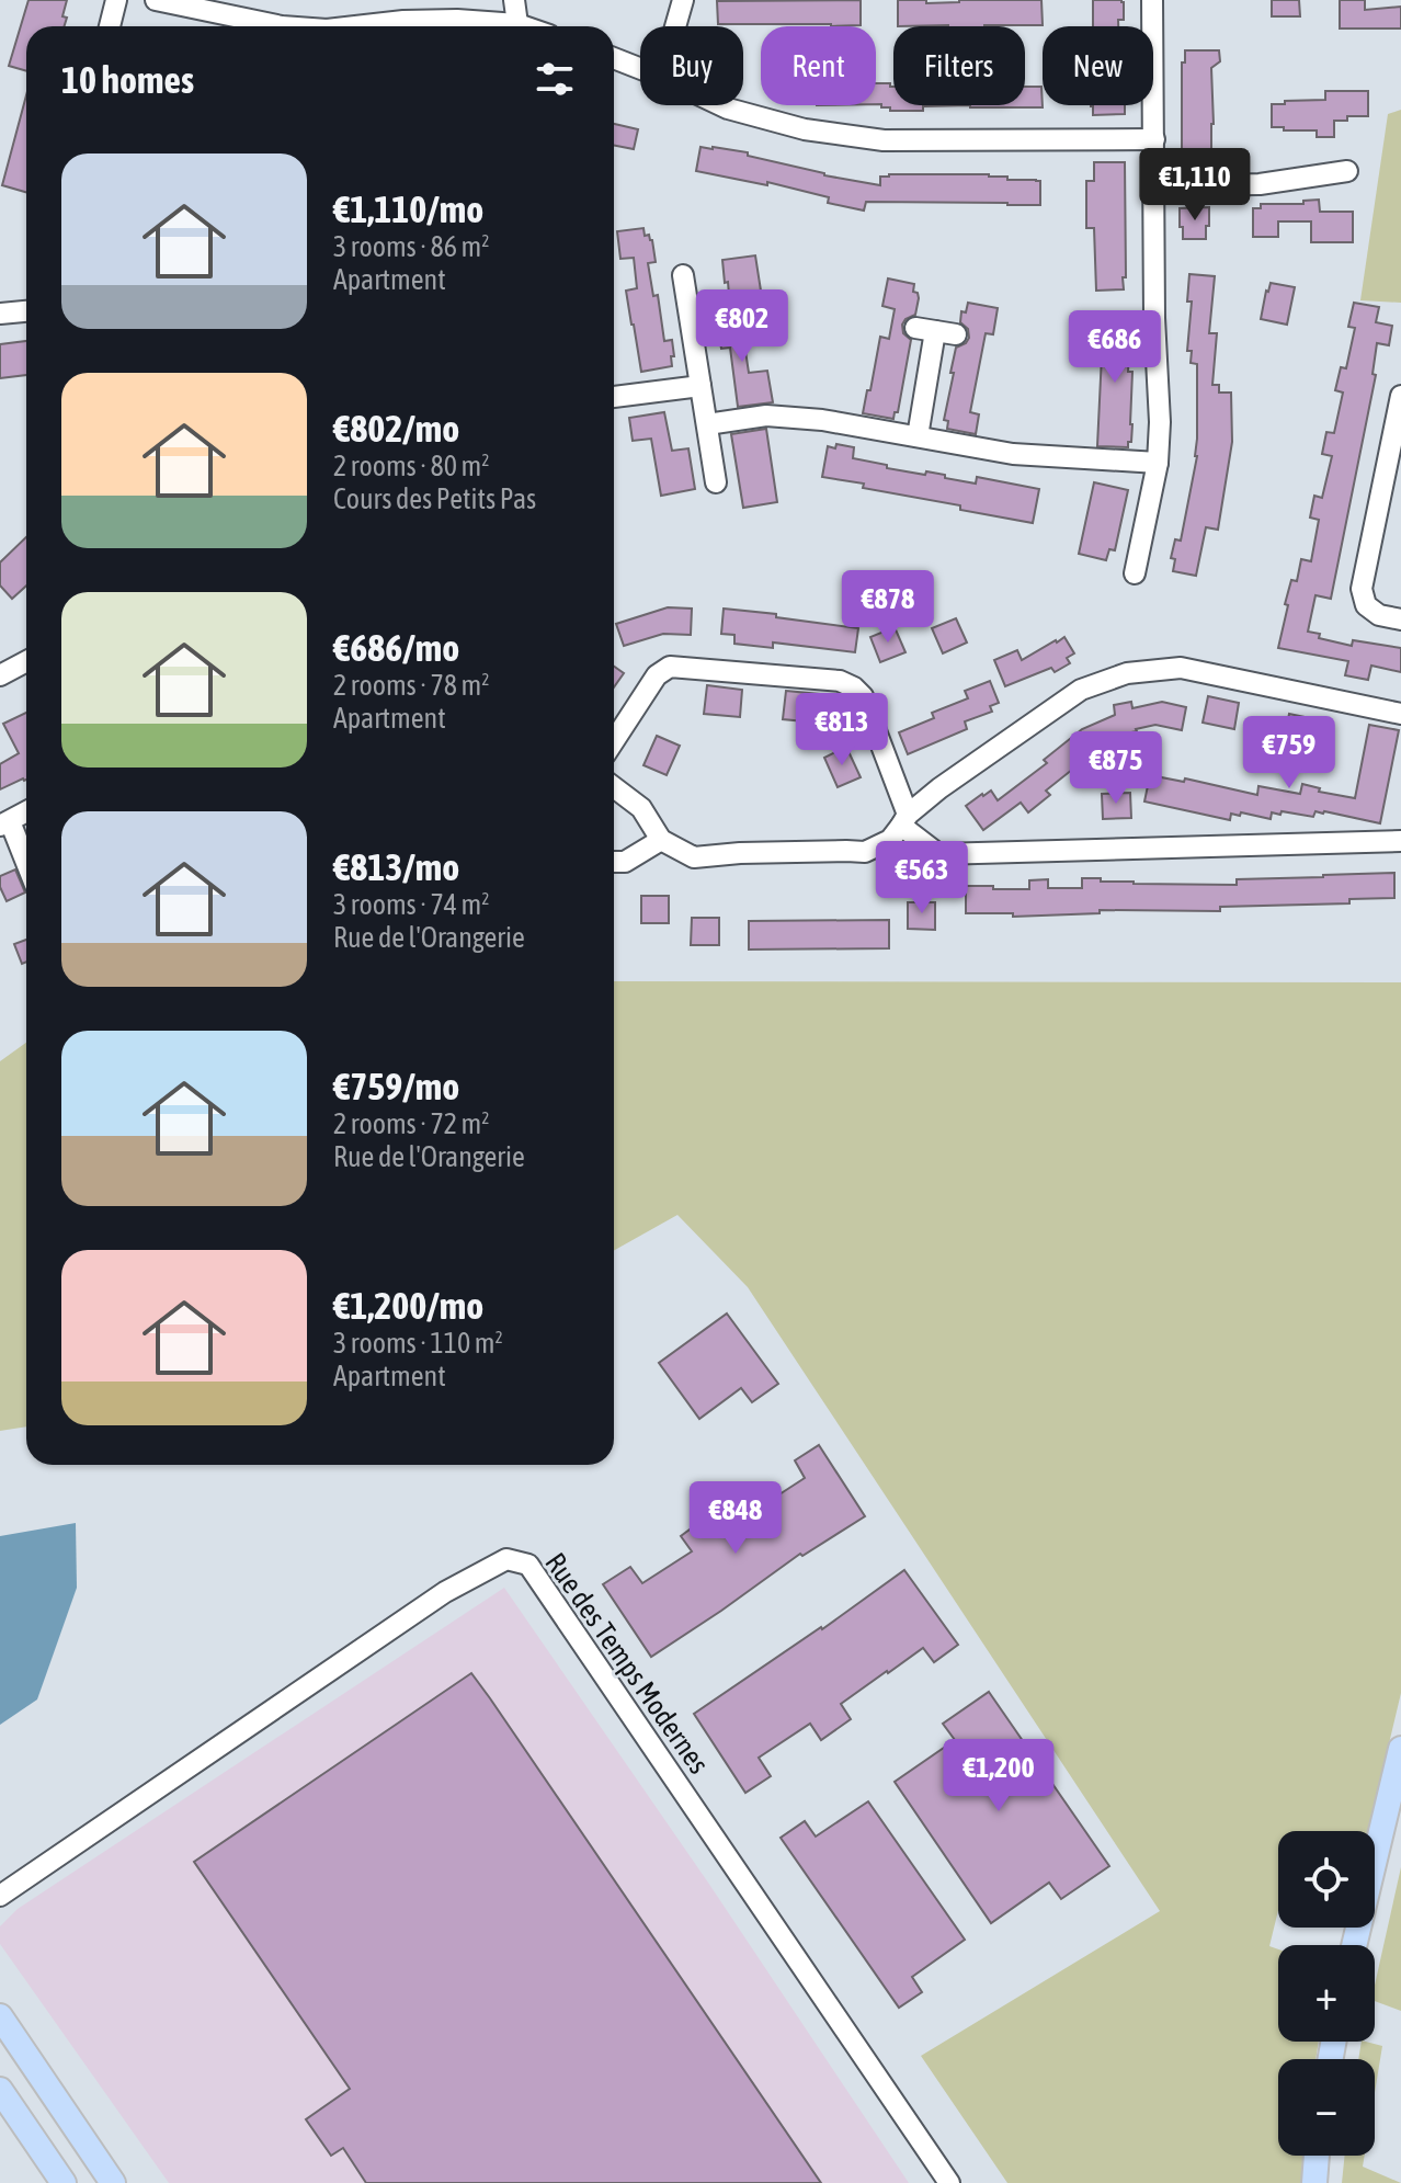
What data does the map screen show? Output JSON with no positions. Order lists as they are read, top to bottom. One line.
{"streets":{"street":["Rue des Temps Modernes"]},"page":{"chip":["Buy","Rent","Filters","New"],"heading":"10 homes","list":[{"name":"€1,110/mo","note":"3 rooms · 86 m² · Apartment"},{"name":"€802/mo","note":"2 rooms · 80 m² · Cours des Petits Pas"},{"name":"€686/mo","note":"2 rooms · 78 m² · Apartment"},{"name":"€813/mo","note":"3 rooms · 74 m² · Rue de l'Orangerie"},{"name":"€759/mo","note":"2 rooms · 72 m² · Rue de l'Orangerie"},{"name":"€1,200/mo","note":"3 rooms · 110 m² · Apartment"}],"price":["€1,110","€802","€686","€878","€813","€759","€875","€563","€848","€1,200"],"map_buttons":["+","−"]}}
